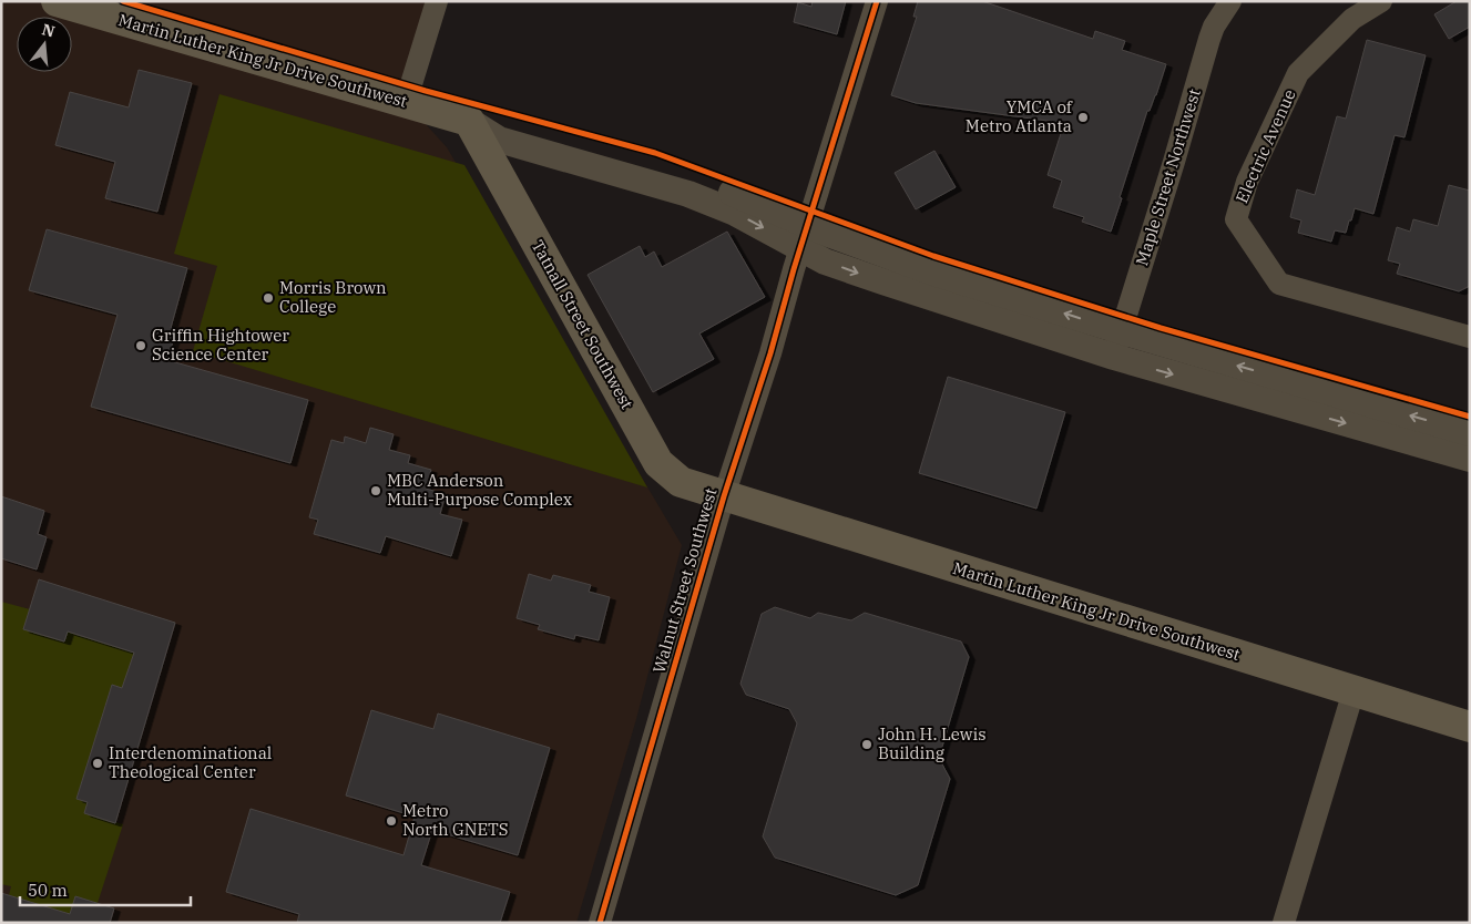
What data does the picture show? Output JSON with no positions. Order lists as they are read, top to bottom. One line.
{"streets":{"main road":["Martin Luther King Jr Drive Southwest","Tatnall Street Southwest"],"street":["Electric Avenue","Maple Street Northwest","Walnut Street Southwest"]},"crossings":[["Martin Luther King Jr Drive Southwest","Tatnall Street Southwest"],["Martin Luther King Jr Drive Southwest","Walnut Street Southwest"],["Tatnall Street Southwest","Walnut Street Southwest"]],"places":["YMCA of Metro Atlanta","Morris Brown College","Griffin Hightower Science Center","MBC Anderson Multi-Purpose Complex","John H. Lewis Building","Interdenominational Theological Center","Metro North GNETS"],"scale_bar":"50 m","north":"top"}
